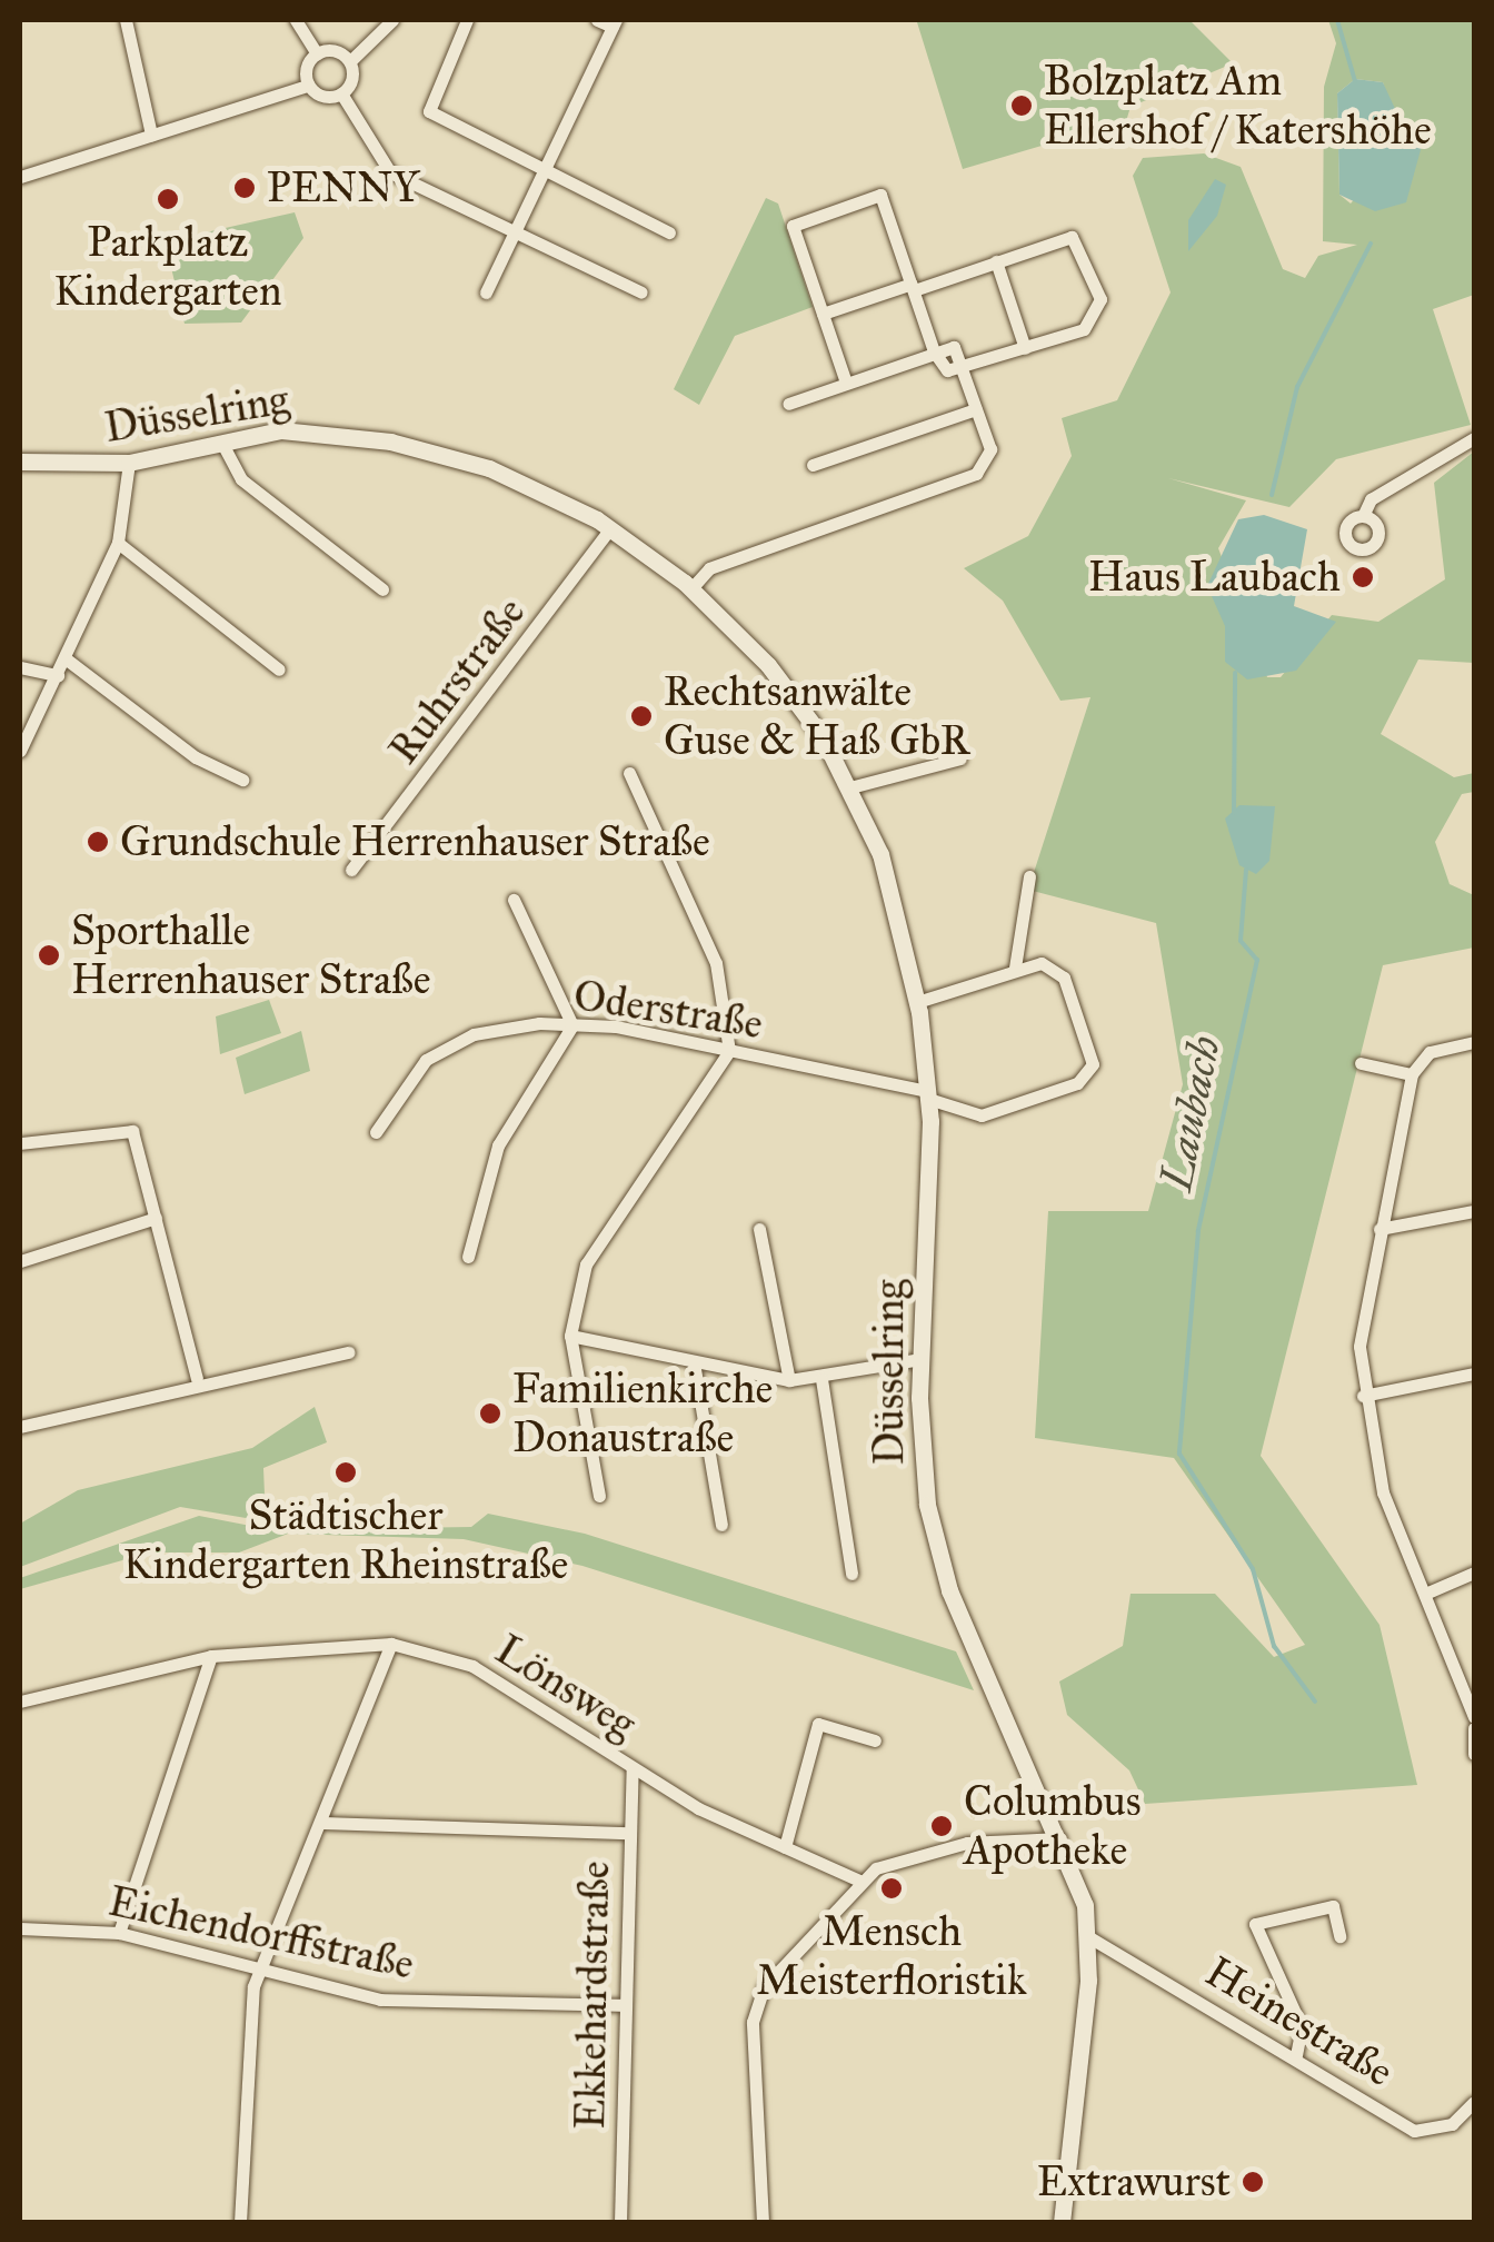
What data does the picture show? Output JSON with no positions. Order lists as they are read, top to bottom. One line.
{"streets":{"street":["Düsselring","Ruhrstraße","Oderstraße","Lönsweg","Eichendorffstraße","Ekkehardstraße","Heinestraße"]},"crossings":[["Düsselring","Ruhrstraße"],["Düsselring","Oderstraße"],["Düsselring","Heinestraße"],["Lönsweg","Ekkehardstraße"],["Eichendorffstraße","Ekkehardstraße"]],"water":["Laubach"],"places":["Bolzplatz Am Ellershof / Katershöhe","PENNY","Parkplatz Kindergarten","Haus Laubach","Rechtsanwälte Guse & Haß GbR","Grundschule Herrenhauser Straße","Sporthalle Herrenhauser Straße","Familienkirche Donaustraße","Städtischer Kindergarten Rheinstraße","Columbus Apotheke","Mensch Meisterfloristik","Extrawurst"]}
